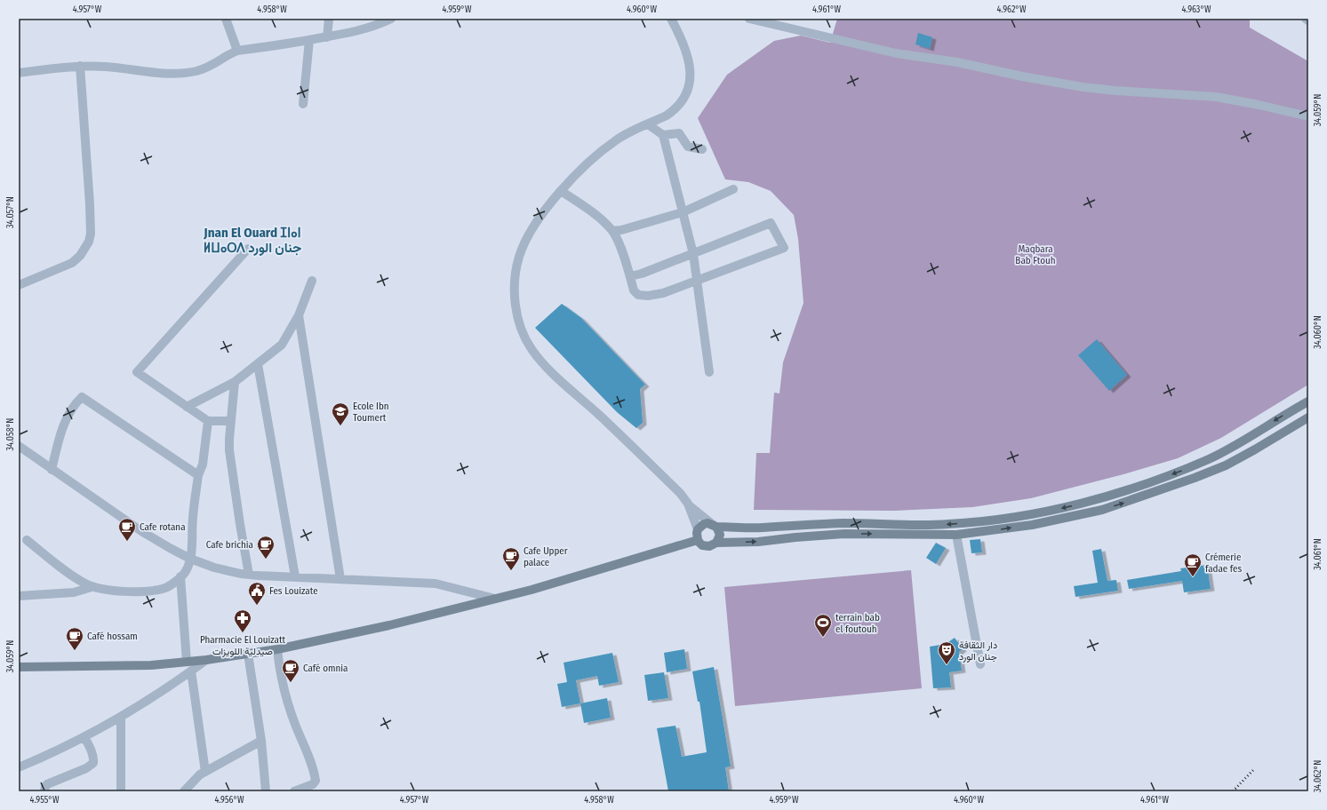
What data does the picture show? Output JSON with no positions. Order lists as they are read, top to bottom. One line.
{"districts":["Jnan El Ouard ⵊⵏⴰⵏ ⵍⵡⴰⵔⴷ جنان الورد"],"parks":["Maqbara Bab Ftouh"],"places":{"school or university":["Ecole Ibn Toumert"],"cafe":["Cafe rotana","Cafe brichia","Cafe Upper palace","Crémerie fadae fes","Café hossam","Café omnia"],"public building":["Fes Louizate"],"pharmacy":["Pharmacie El Louizatt صيدلية اللويزات"],"sports":["terrain bab el foutouh"],"theatre":["دار الثقافة جنان الورد"]},"coordinates":["4.957°W","4.958°W","4.959°W","4.960°W","4.961°W","4.962°W","4.963°W","34.059°N","34.057°N","34.060°N","34.058°N","34.061°N","34.062°N","4.955°W","4.956°W"]}
